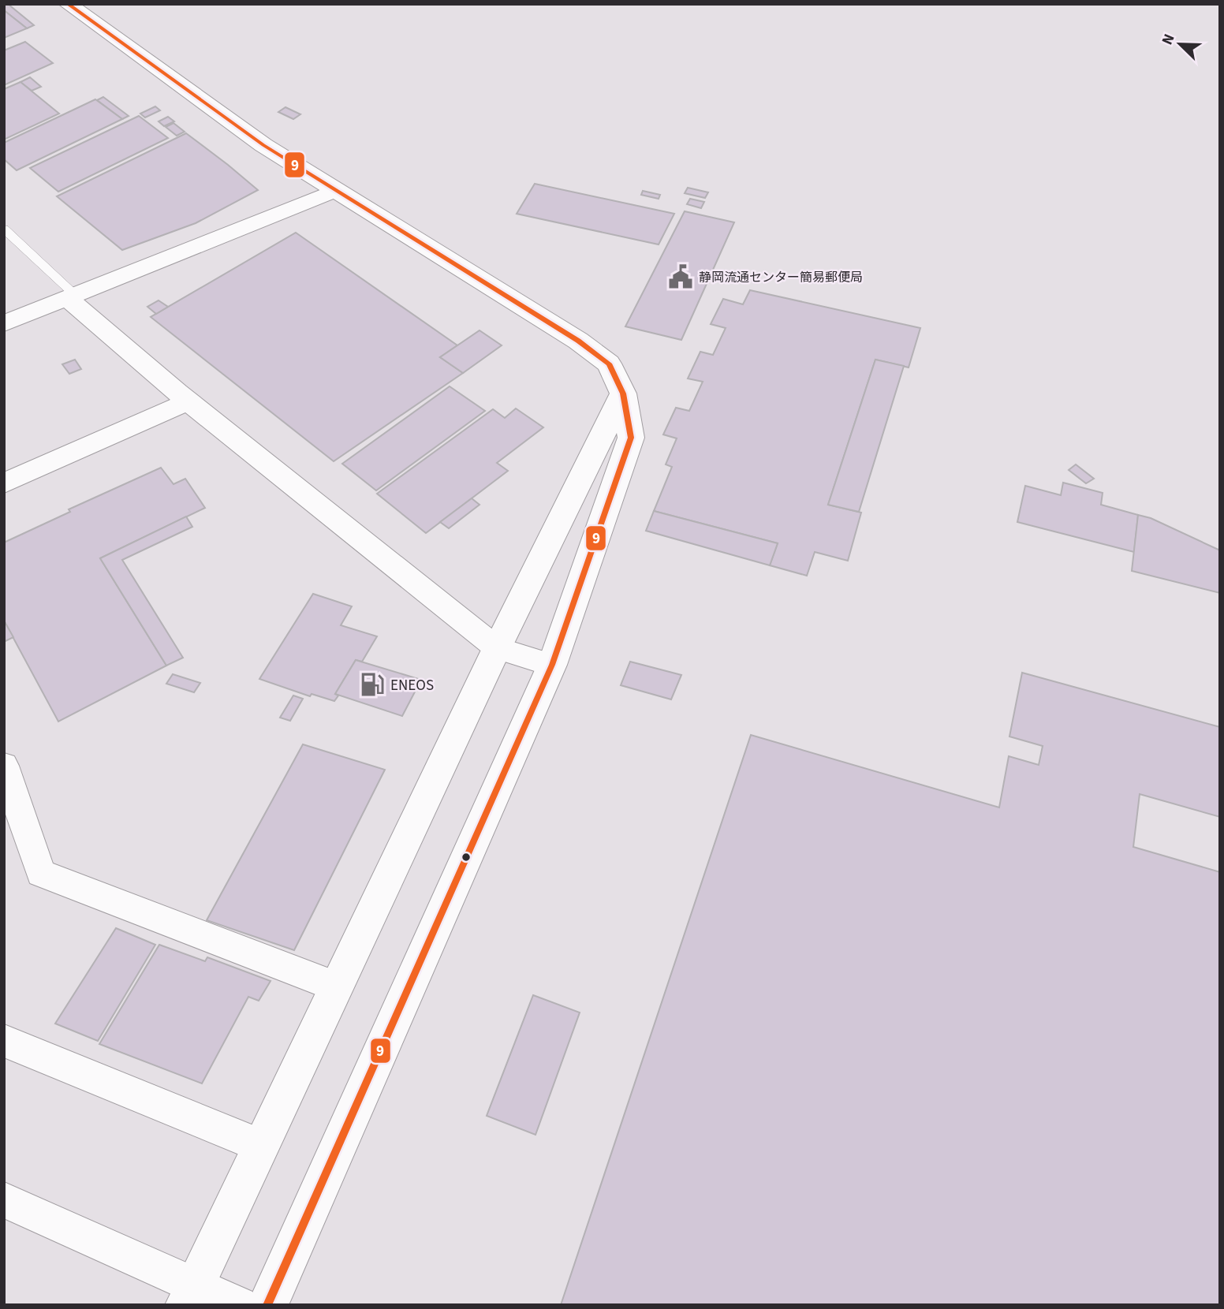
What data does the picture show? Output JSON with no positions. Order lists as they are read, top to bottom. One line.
{"places":{"public building":["静岡流通センター簡易郵便局"],"fuel station":["ENEOS"]},"lines":["transit line 9"],"north":"top left"}
